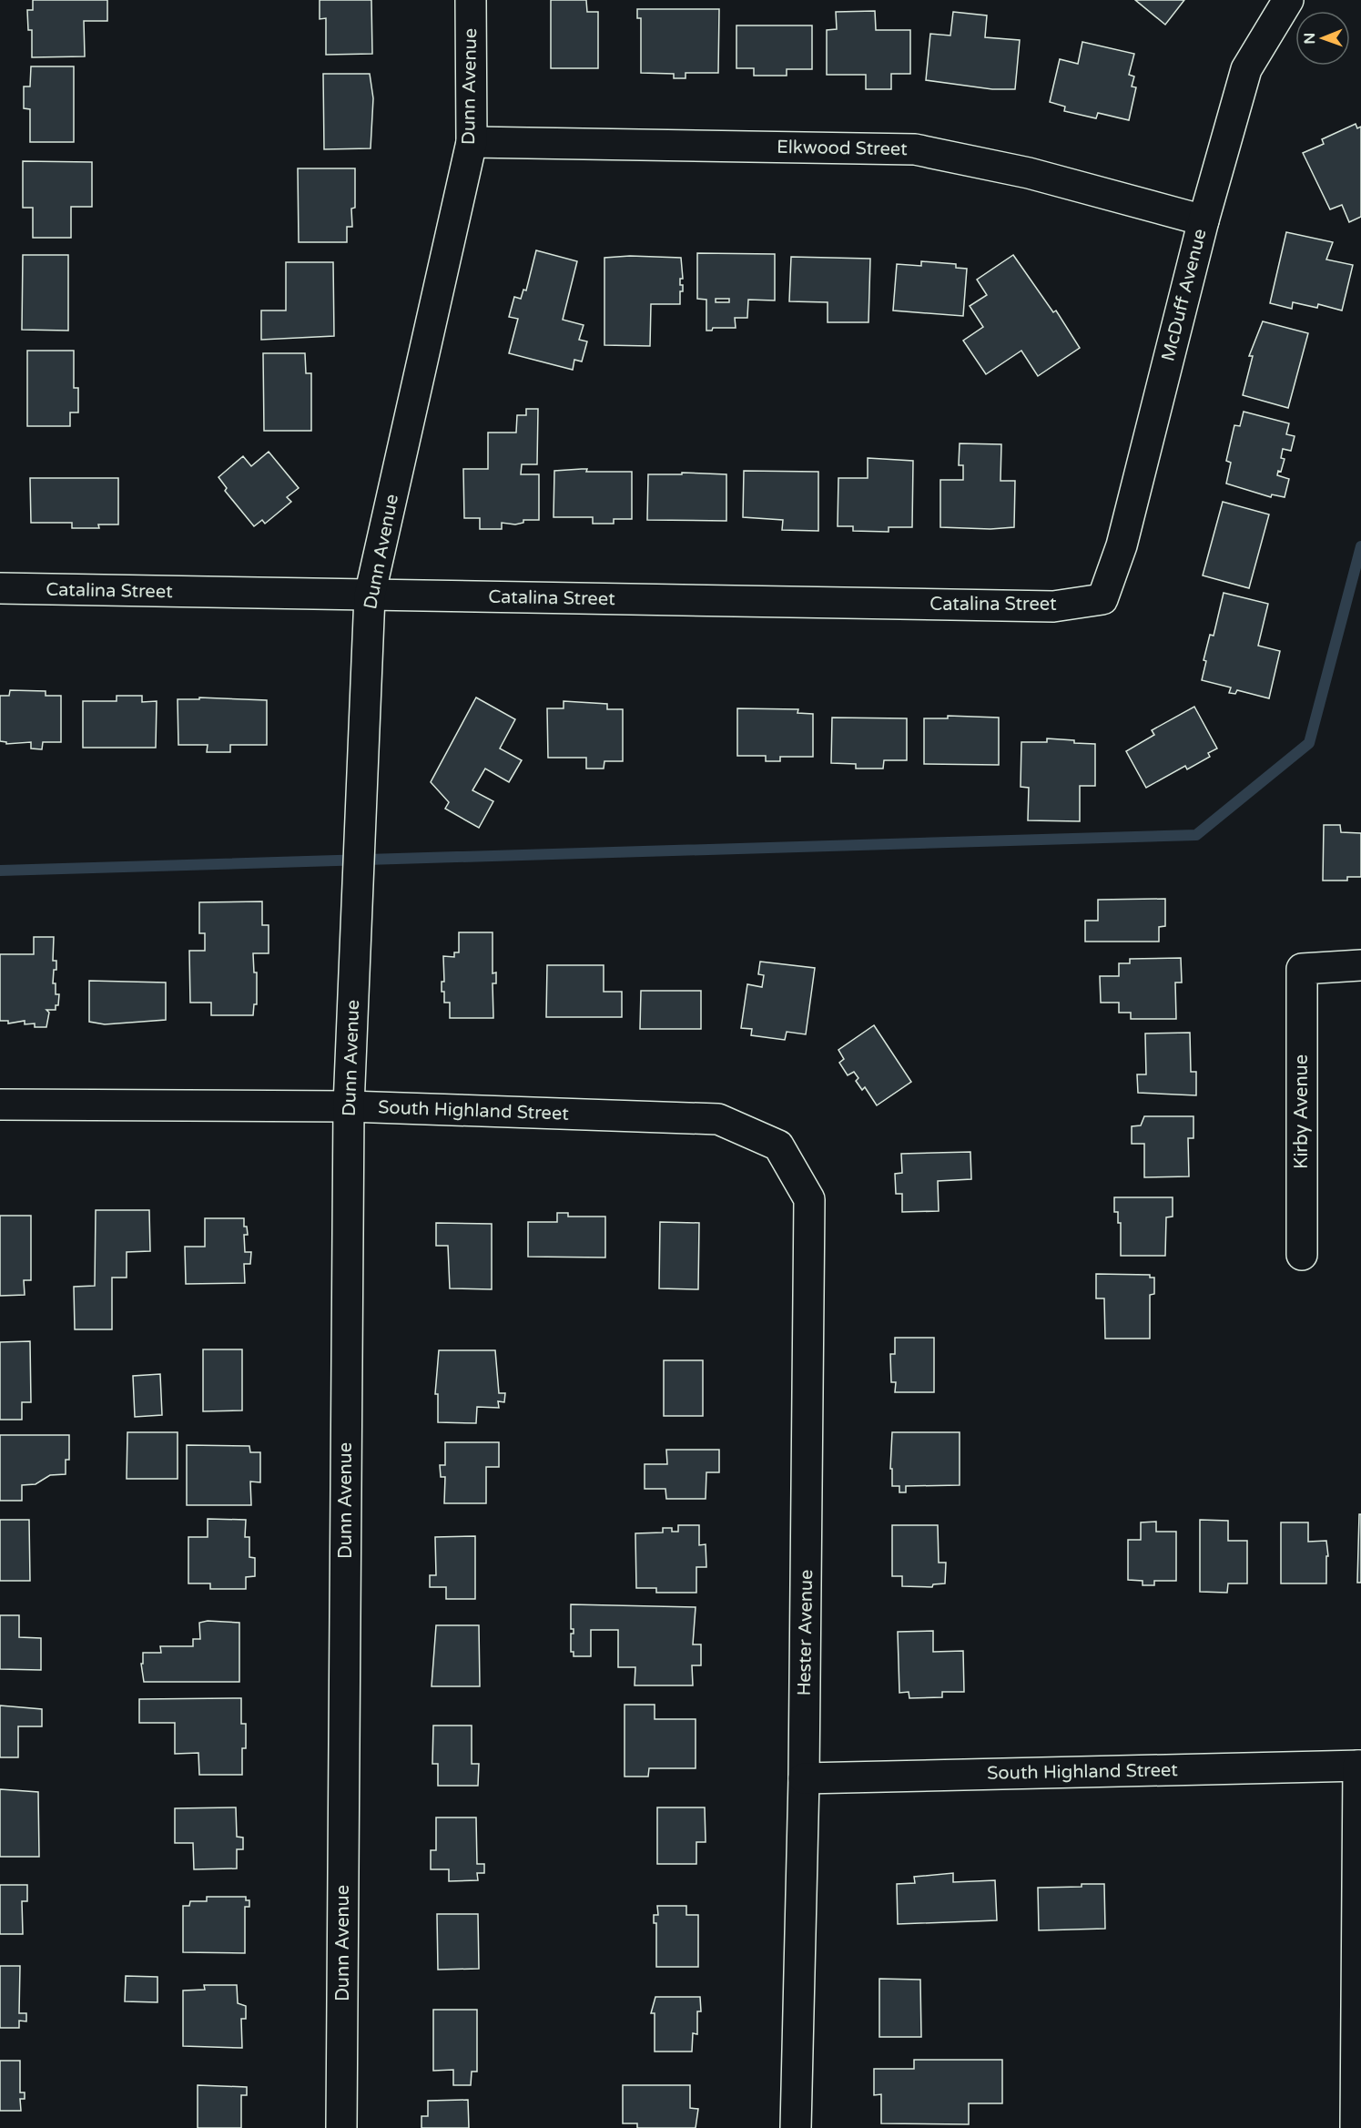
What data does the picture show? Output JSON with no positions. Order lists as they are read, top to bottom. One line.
{"streets":{"street":["Dunn Avenue","Elkwood Street","McDuff Avenue","Catalina Street","South Highland Street","Kirby Avenue","Hester Avenue"]},"crossings":[["Dunn Avenue","Elkwood Street"],["Dunn Avenue","Catalina Street"],["Dunn Avenue","South Highland Street"],["Elkwood Street","McDuff Avenue"],["McDuff Avenue","Catalina Street"],["South Highland Street","Hester Avenue"]],"north":"left"}
